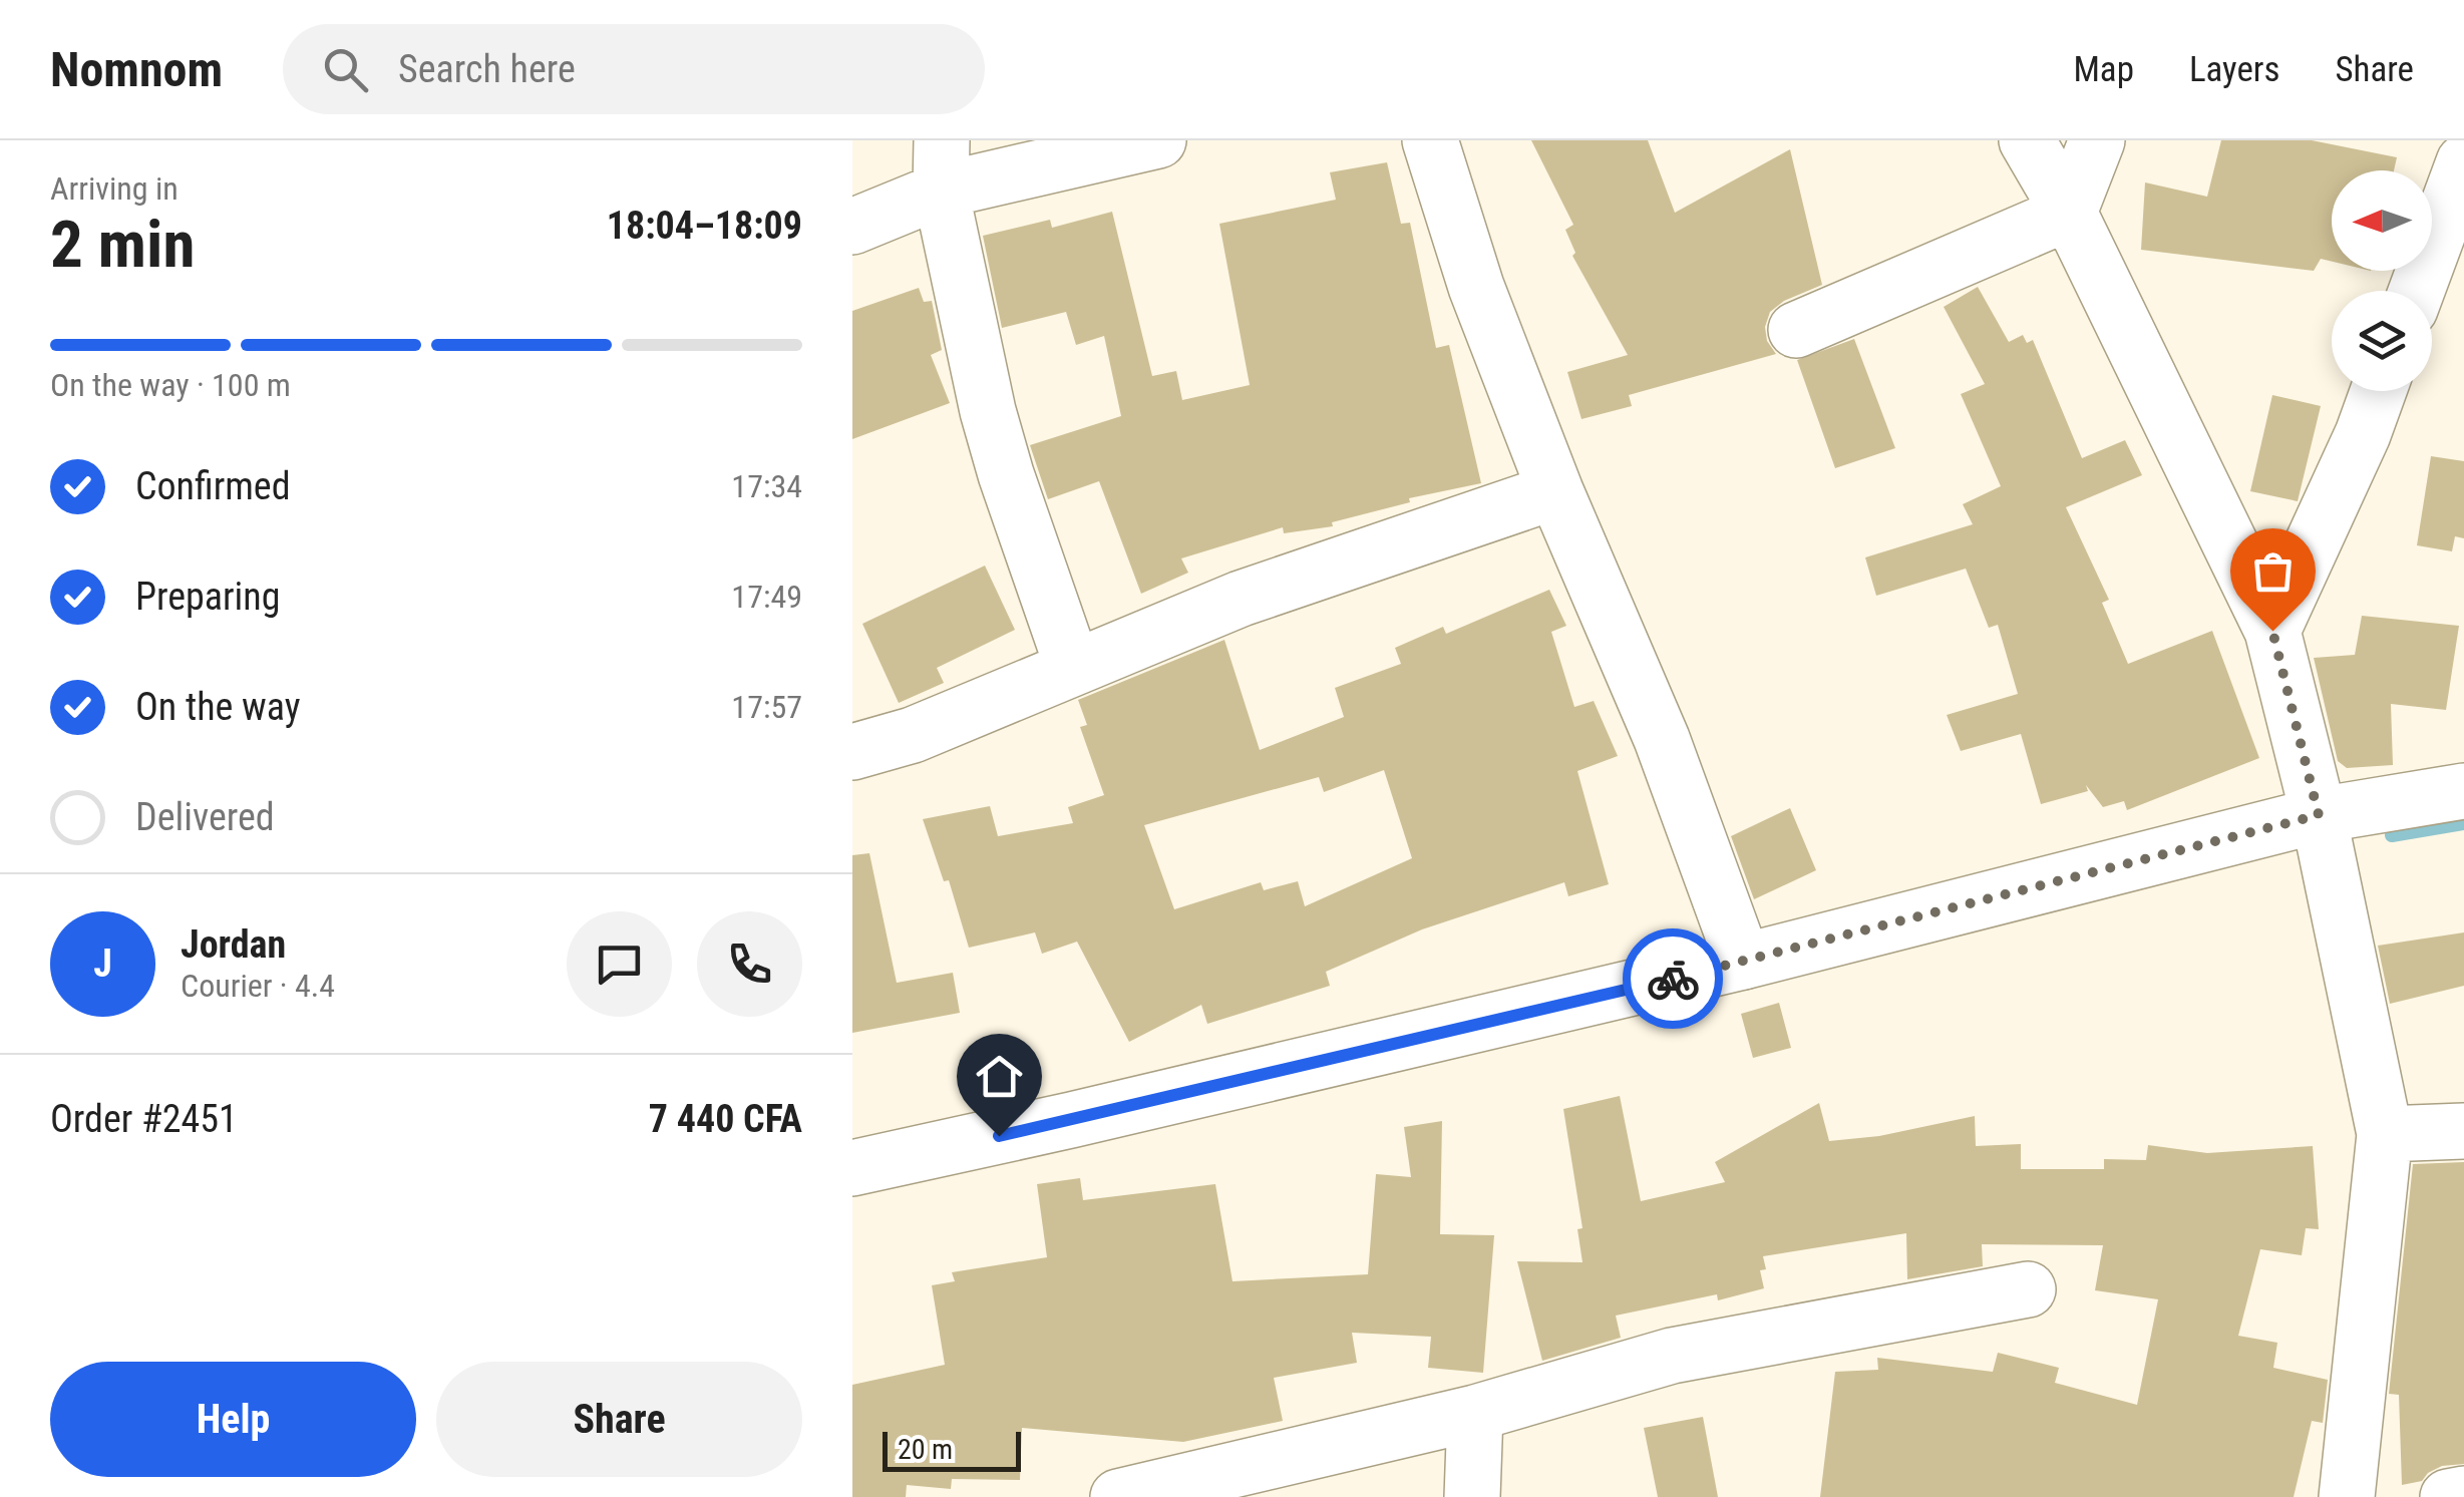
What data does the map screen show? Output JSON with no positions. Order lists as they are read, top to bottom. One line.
{"scale_bar":"20 m","north":"left","page":{"header":"Nomnom","search":"Search here","nav":["Map","Layers","Share"],"heading":["2 min","Arriving in","18:04–18:09"],"panel":["Jordan","Courier · 4.4","Order #2451","7 440 CFA"],"bar":"On the way · 100 m","list":[["Confirmed","17:34"],["Preparing","17:49"],["On the way","17:57"],"Delivered"],"round":"J","buttons":["Help","Share"],"scale":"20 m"}}
